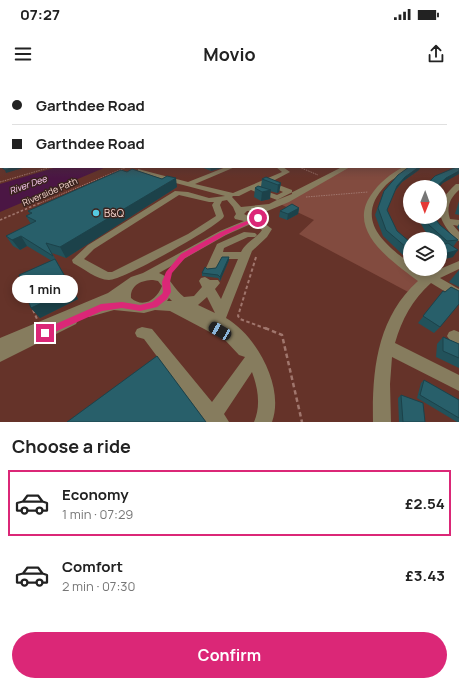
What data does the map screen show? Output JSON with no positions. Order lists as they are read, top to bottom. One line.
{"streets":{"path":["Riverside Path"]},"water":["River Dee"],"places":["B&Q"],"north":"bottom","page":{"status":"07:27","header":"Movio","banner":["Garthdee Road","Garthdee Road"],"bubble":"1 min","heading":"Choose a ride","list":[{"name":"Economy","note":"1 min · 07:29","value":"£2.54"},{"name":"Comfort","note":"2 min · 07:30","value":"£3.43"}],"buttons":"Confirm"}}
